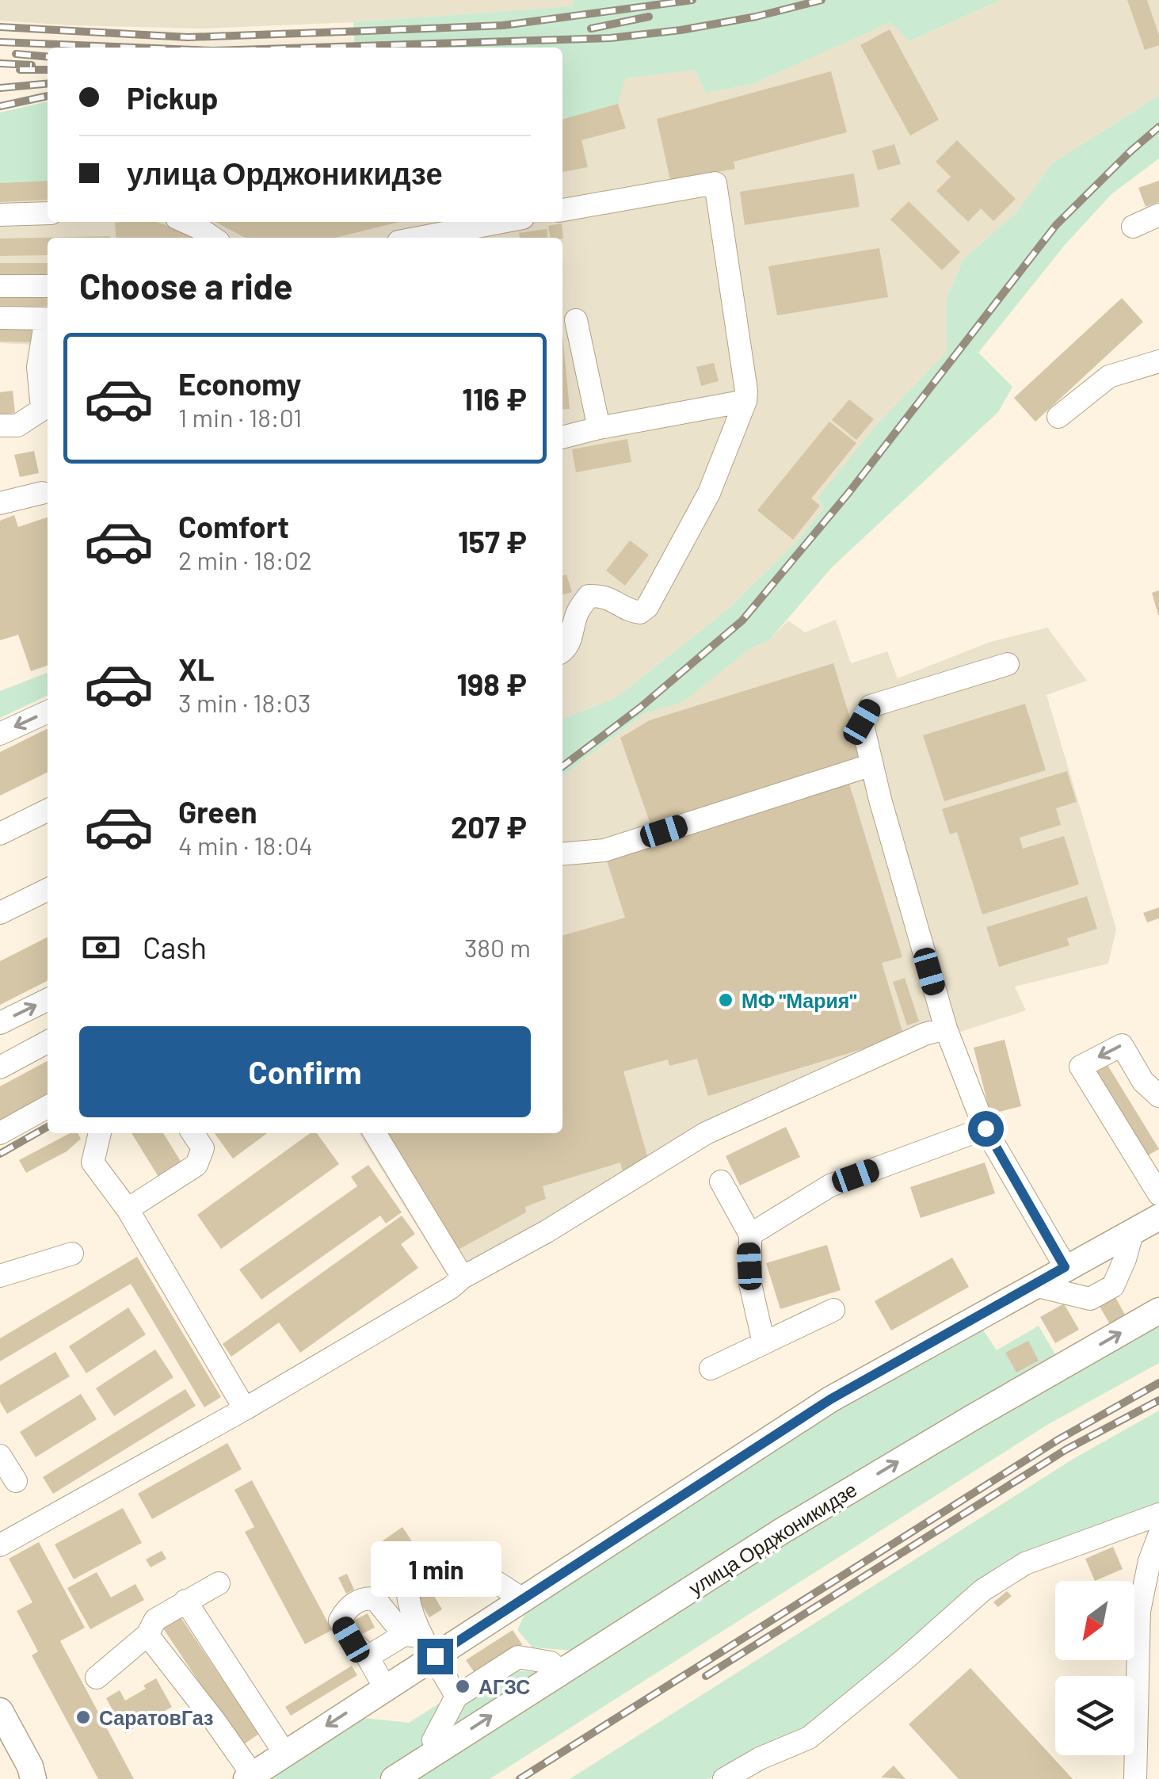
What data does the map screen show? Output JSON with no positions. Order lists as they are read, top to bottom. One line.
{"streets":{"main road":["улица Орджоникидзе"]},"places":["МФ \"Мария\"","АГЗС","СаратовГаз"],"north":"bottom left","page":{"banner":["Pickup","улица Орджоникидзе"],"heading":"Choose a ride","list":[{"name":"Economy","note":"1 min · 18:01","value":"116 ₽"},{"name":"Comfort","note":"2 min · 18:02","value":"157 ₽"},{"name":"XL","note":"3 min · 18:03","value":"198 ₽"},{"name":"Green","note":"4 min · 18:04","value":"207 ₽"}],"pay":["Cash","380 m"],"buttons":"Confirm","bubble":"1 min"}}
